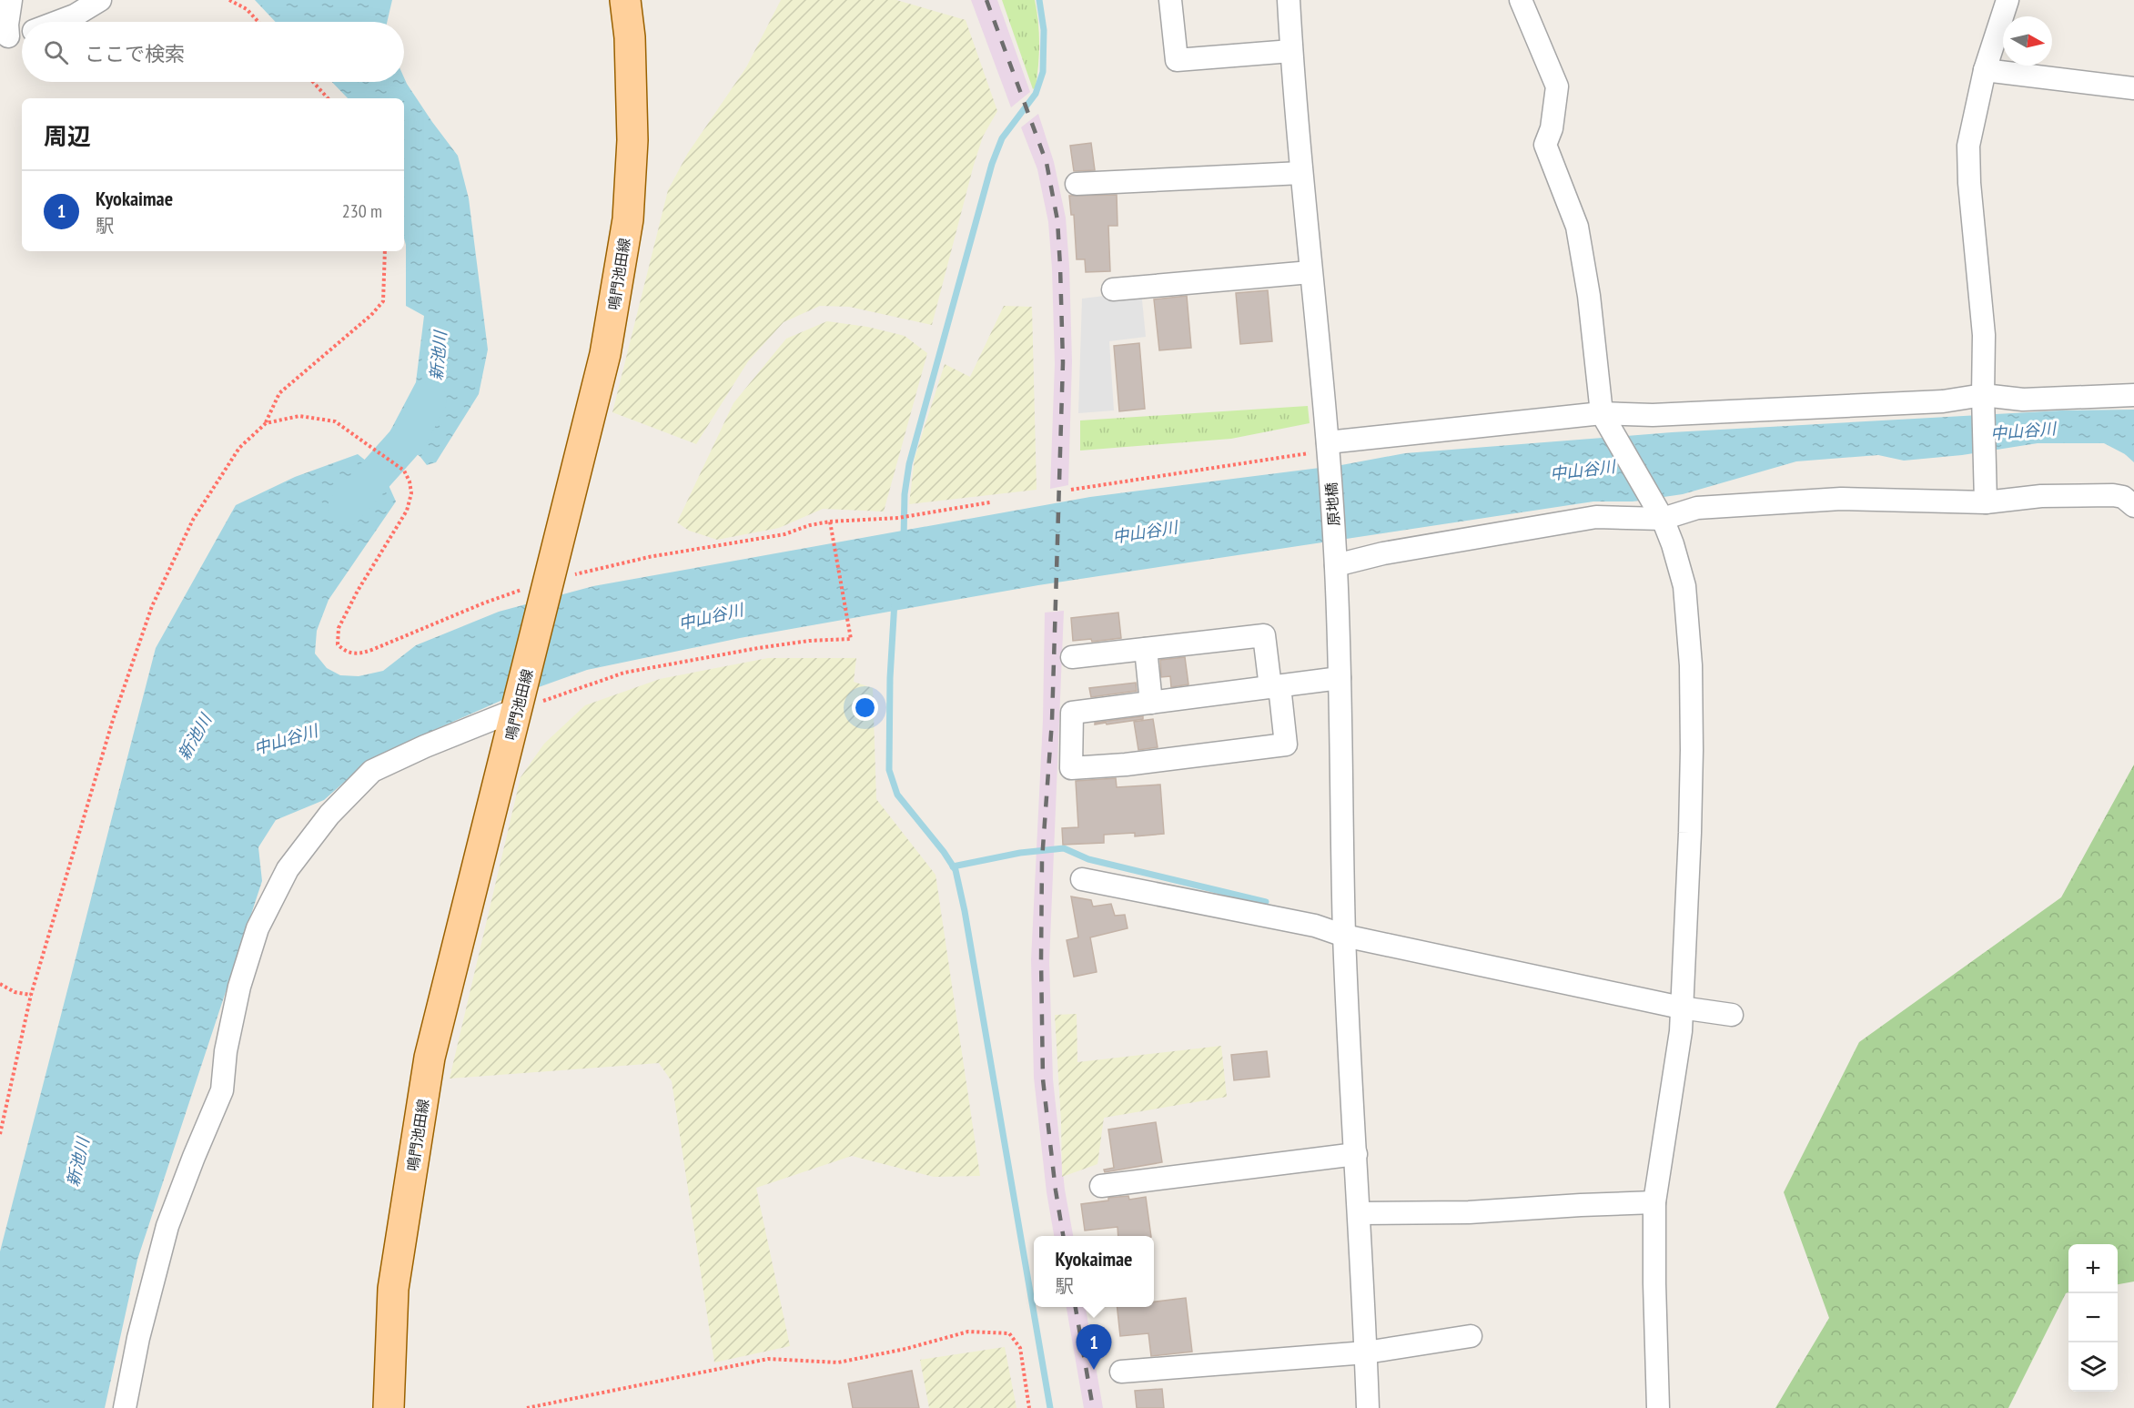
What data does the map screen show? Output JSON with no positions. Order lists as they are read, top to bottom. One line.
{"streets":{"main road":["鳴門池田線"],"street":["原地橋"]},"water":["新池川","中山谷川"],"north":"right","page":{"search":"ここで検索","heading":"周辺","list":[{"mark":"1","name":"Kyokaimae","note":"駅","value":"230 m"}],"popup":["Kyokaimae","駅"],"map_buttons":["+","−"],"pins":"1"}}
